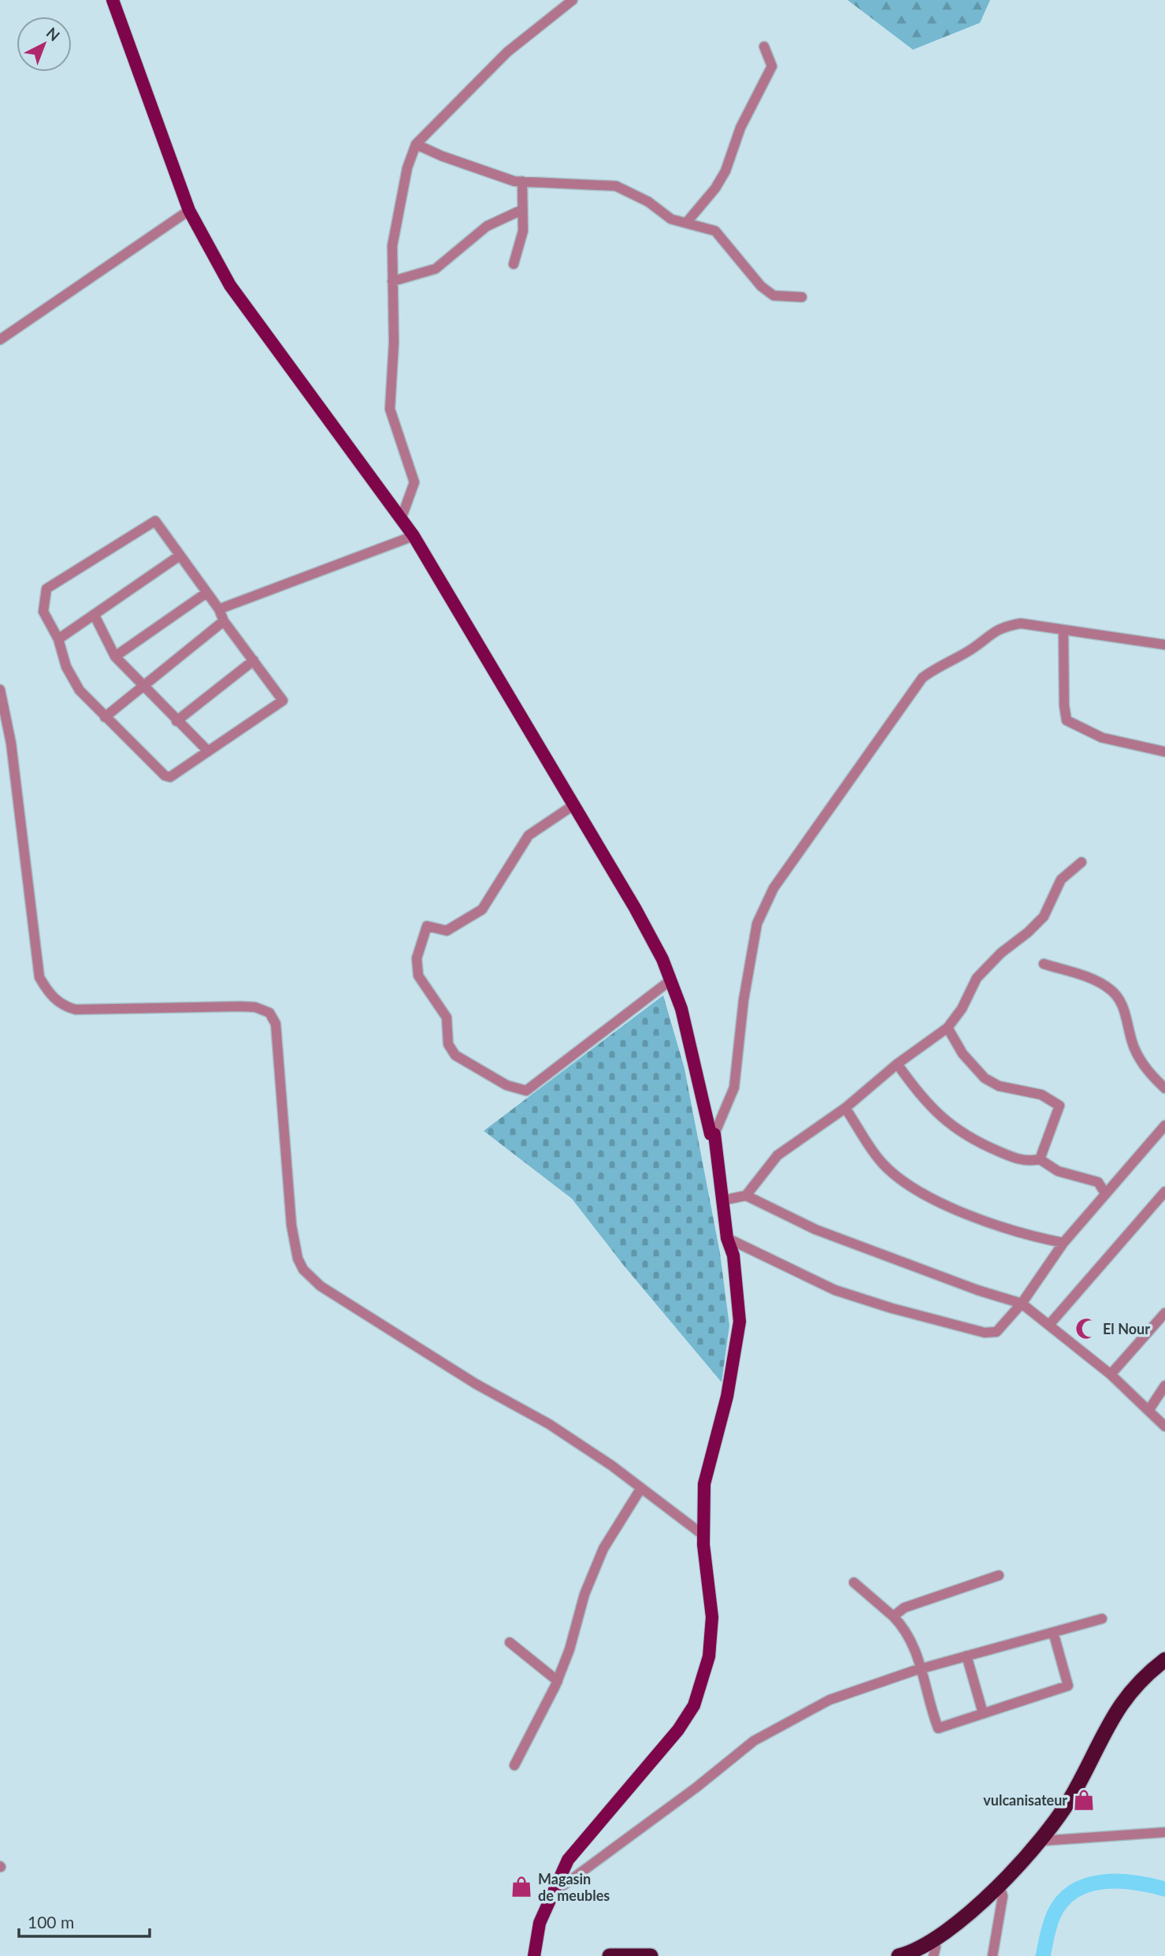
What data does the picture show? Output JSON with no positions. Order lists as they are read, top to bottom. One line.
{"places":{"mosque":["El Nour"],"shop":["vulcanisateur","Magasin de meubles"]},"scale_bar":"100 m","north":"top right"}
